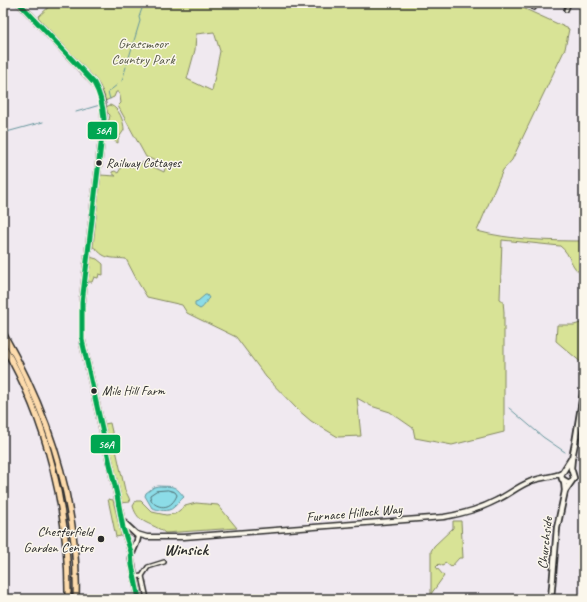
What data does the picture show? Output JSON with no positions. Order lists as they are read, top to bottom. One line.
{"streets":{"main road":["Churchside"],"street":["Furnace Hillock Way"]},"crossings":[["Furnace Hillock Way","Churchside"]],"districts":["Winsick"],"parks":["Grassmoor Country Park"],"places":["Railway Cottages","Mile Hill Farm","Chesterfield Garden Centre"],"lines":["transit line 56A"]}
